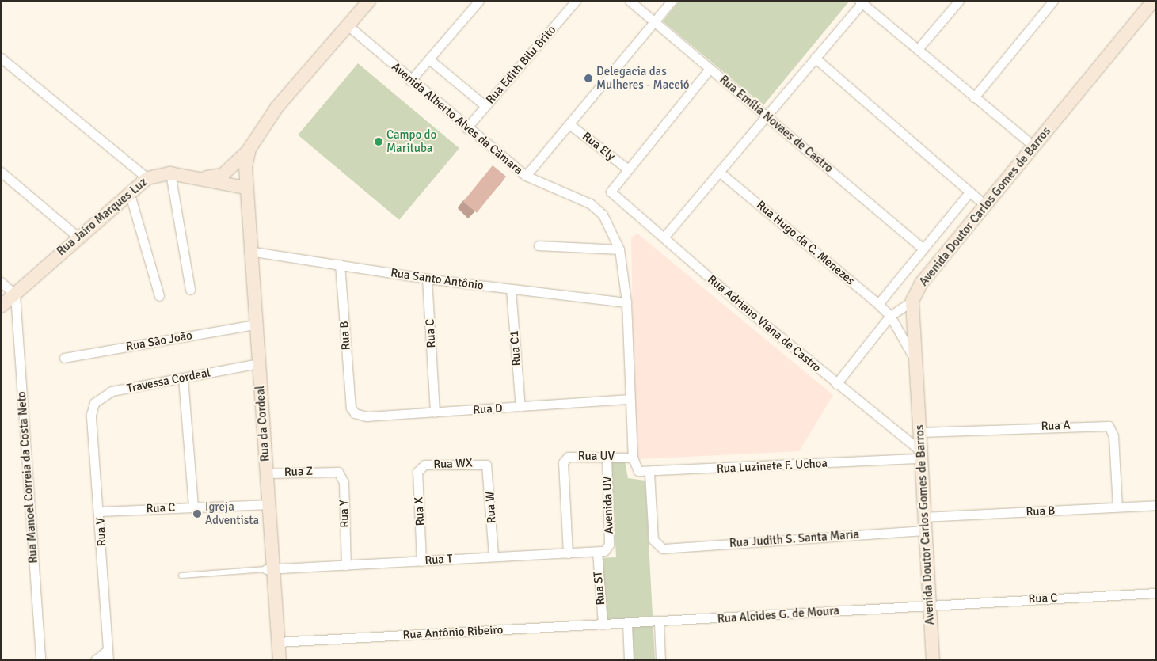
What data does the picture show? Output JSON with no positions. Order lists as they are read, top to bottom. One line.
{"streets":{"street":["Rua Edith Bilu Brito","Avenida Alberto Alves da Câmara","Rua Emília Novaes de Castro","Rua Ely","Avenida Doutor Carlos Gomes de Barros","Rua Jairo Marques Luz","Rua Hugo da C. Menezes","Rua Santo Antônio","Rua Adriano Viana de Castro","Rua C","Rua B","Rua São João","Rua C1","Travessa Cordeal","Rua D","Rua da Cordeal","Rua A","Rua UV","Rua WX","Rua Luzinete F. Uchoa","Rua Z","Rua Manoel Correia da Costa Neto","Avenida UV","Rua W","Rua X","Rua Y","Rua V","Rua Judith S. Santa Maria","Rua T","Rua ST","Rua Alcides G. de Moura","Rua Antônio Ribeiro"]},"crossings":[["Rua Edith Bilu Brito","Avenida Alberto Alves da Câmara"],["Avenida Alberto Alves da Câmara","Rua Santo Antônio"],["Avenida Alberto Alves da Câmara","Rua D"],["Avenida Alberto Alves da Câmara","Rua UV"],["Rua Ely","Rua Adriano Viana de Castro"],["Avenida Doutor Carlos Gomes de Barros","Rua Hugo da C. Menezes"],["Avenida Doutor Carlos Gomes de Barros","Rua Adriano Viana de Castro"],["Avenida Doutor Carlos Gomes de Barros","Rua C"],["Avenida Doutor Carlos Gomes de Barros","Rua B"],["Avenida Doutor Carlos Gomes de Barros","Rua A"],["Avenida Doutor Carlos Gomes de Barros","Rua Luzinete F. Uchoa"],["Avenida Doutor Carlos Gomes de Barros","Rua Judith S. Santa Maria"],["Avenida Doutor Carlos Gomes de Barros","Rua Alcides G. de Moura"],["Rua Jairo Marques Luz","Rua da Cordeal"],["Rua Jairo Marques Luz","Rua Manoel Correia da Costa Neto"],["Rua Santo Antônio","Rua C"],["Rua Santo Antônio","Rua B"],["Rua Santo Antônio","Rua C1"],["Rua Santo Antônio","Rua da Cordeal"],["Rua Adriano Viana de Castro","Rua Luzinete F. Uchoa"],["Rua C","Rua D"],["Rua C","Rua da Cordeal"],["Rua C","Rua V"],["Rua C","Rua Alcides G. de Moura"],["Rua B","Rua D"],["Rua B","Rua A"],["Rua São João","Rua da Cordeal"],["Rua C1","Rua D"],["Travessa Cordeal","Rua da Cordeal"],["Travessa Cordeal","Rua V"],["Rua da Cordeal","Rua Z"],["Rua da Cordeal","Rua T"],["Rua da Cordeal","Rua Antônio Ribeiro"],["Rua UV","Avenida UV"],["Rua UV","Rua T"],["Rua WX","Rua W"],["Rua WX","Rua X"],["Rua Luzinete F. Uchoa","Rua Judith S. Santa Maria"],["Rua Z","Rua Y"],["Avenida UV","Rua T"],["Avenida UV","Rua ST"],["Rua W","Rua T"],["Rua X","Rua T"],["Rua Y","Rua T"],["Rua T","Rua ST"],["Rua ST","Rua Antônio Ribeiro"],["Rua Alcides G. de Moura","Rua Antônio Ribeiro"]],"places":["Delegacia das Mulheres - Maceió","Campo do Marituba","Igreja Adventista"]}
